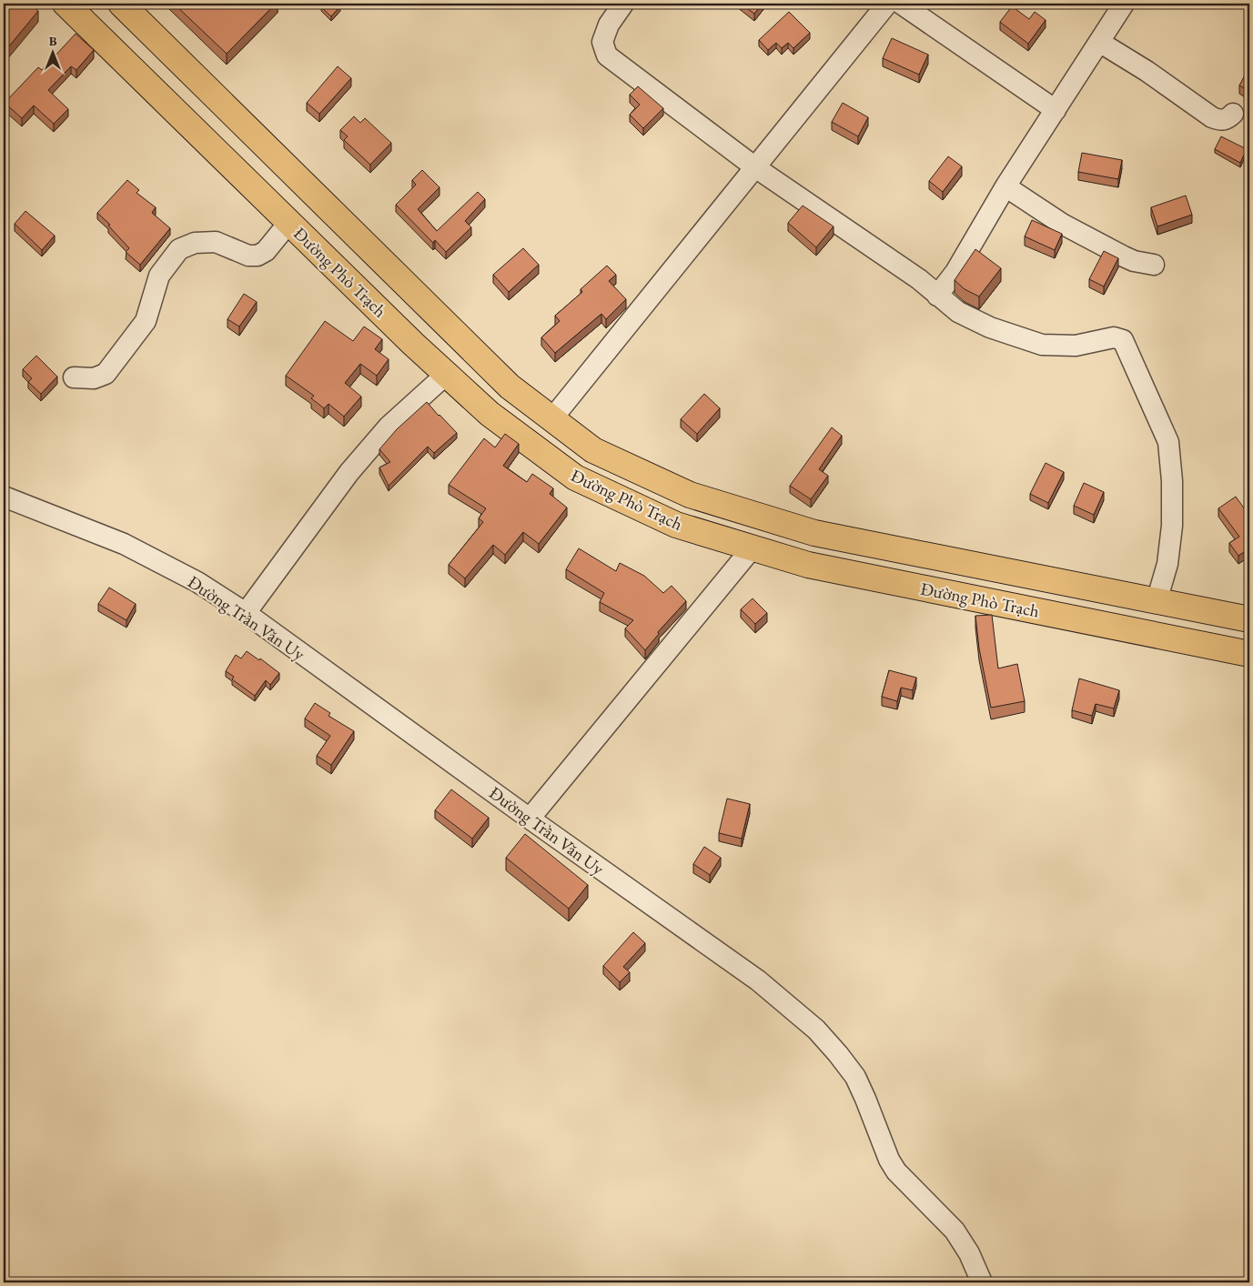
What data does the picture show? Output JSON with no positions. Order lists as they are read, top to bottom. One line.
{"streets":{"highway":["Đường Phò Trạch"],"street":["Đường Trần Văn Uy"]},"north":"top"}
